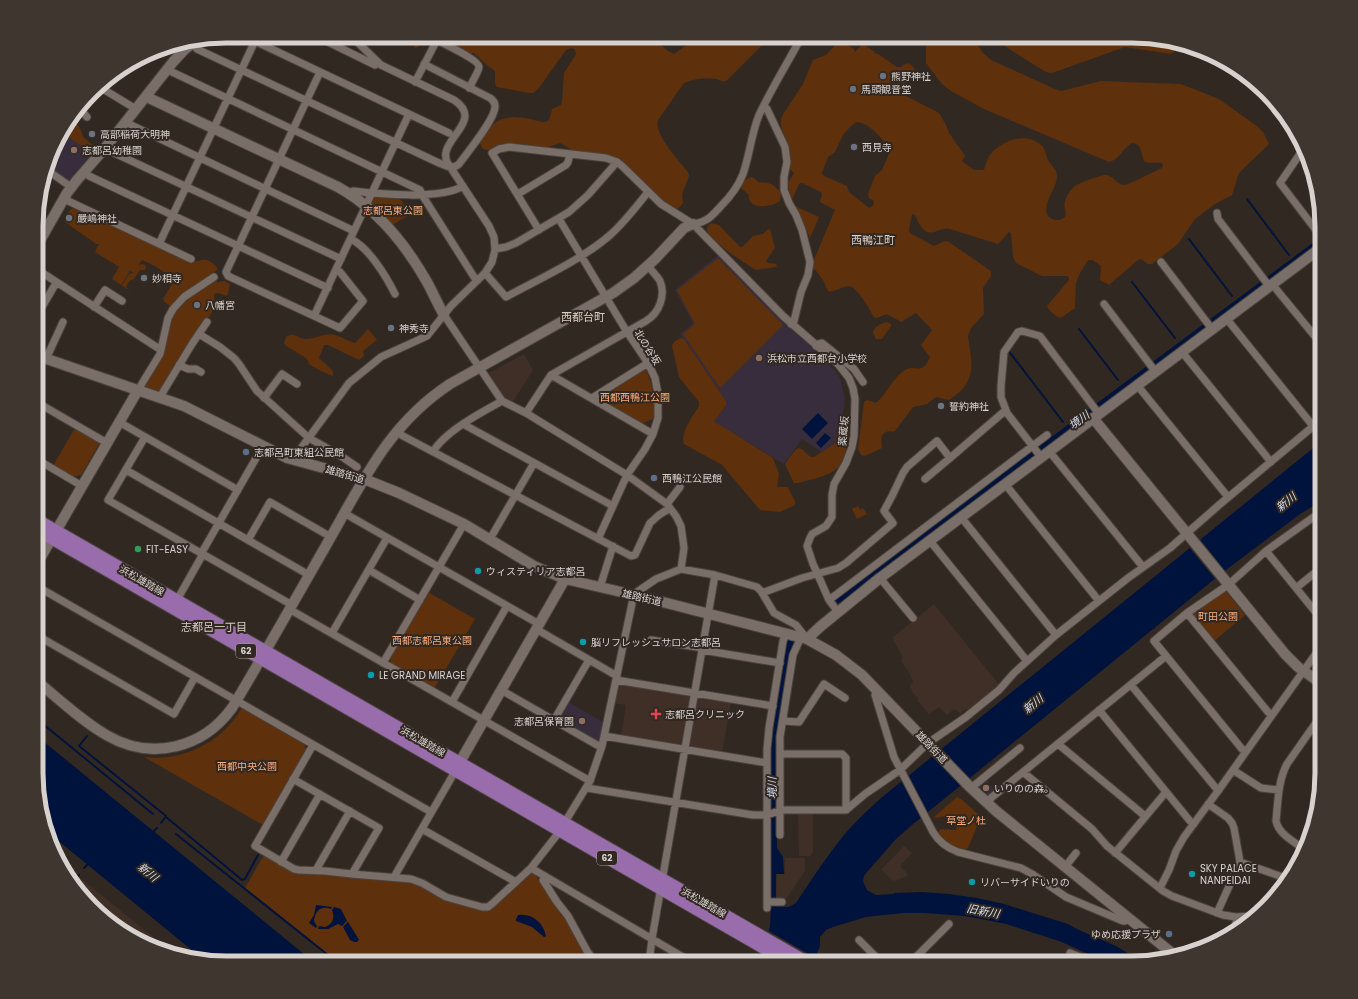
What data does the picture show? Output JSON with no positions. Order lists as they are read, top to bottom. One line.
{"streets":{"main road":["浜松雄踏線","62"],"street":["北の谷坂","薬蔵坂","雄踏街道"]},"districts":["西鴨江町","西都台町","志都呂一丁目"],"water":["境川","新川","旧新川"],"parks":["志都呂東公園","西都西鴨江公園","町田公園","西都志都呂東公園","西都中央公園","草堂ノ杜"],"places":{"other":["熊野神社","馬頭観音堂","高部稲荷大明神","西見寺","志都呂幼稚園","嚴嶋神社","妙相寺","八幡宮","神秀寺","浜松市立西都台小学校","誓約神社","志都呂町東組公民館","西鴨江公民館","FIT-EASY","ウィスティリア志都呂","脳リフレッシュサロン志都呂","LE GRAND MIRAGE","志都呂保育園","いりのの森。","SKY PALACE NANPEIDAI","リバーサイドいりの","ゆめ応援プラザ"],"health":["志都呂クリニック"]}}
